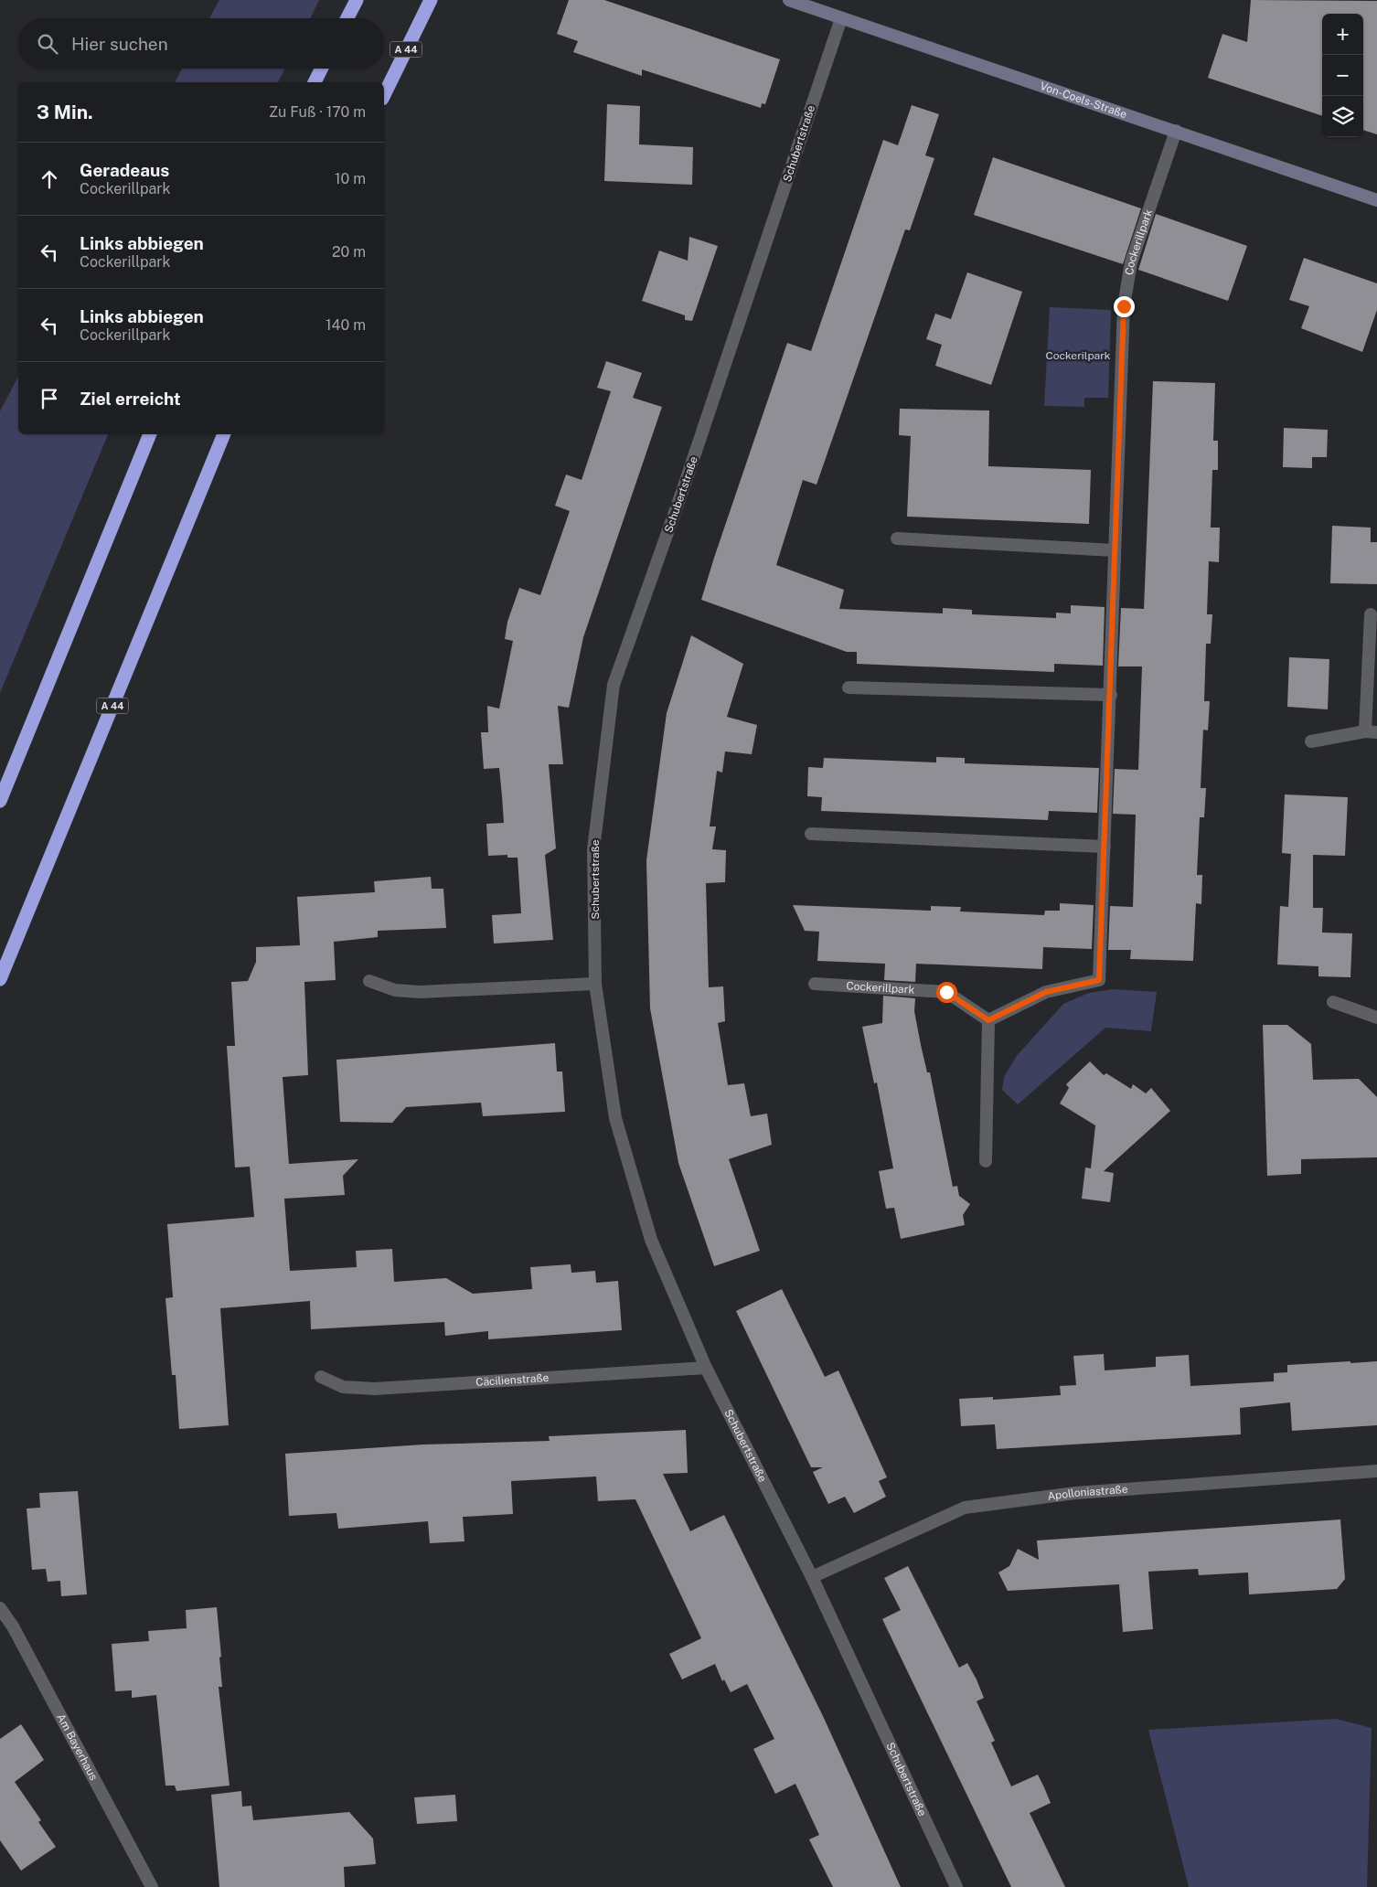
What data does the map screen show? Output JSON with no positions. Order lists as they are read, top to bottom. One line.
{"streets":{"highway":["A 44"],"main road":["Von-Coels-Straße"],"street":["Schubertstraße","Cockerillpark","Cäcilienstraße","Apolloniastraße","Am Bayerhaus"]},"crossings":[["Von-Coels-Straße","Schubertstraße"],["Von-Coels-Straße","Cockerillpark"],["Schubertstraße","Cäcilienstraße"],["Schubertstraße","Apolloniastraße"]],"parks":["Cockerilpark"],"page":{"map_buttons":["+","−"],"search":"Hier suchen","heading":["3 Min.","Zu Fuß · 170 m"],"list":[["Geradeaus","Cockerillpark","10 m"],["Links abbiegen","Cockerillpark","20 m"],["Links abbiegen","Cockerillpark","140 m"],"Ziel erreicht"]}}
